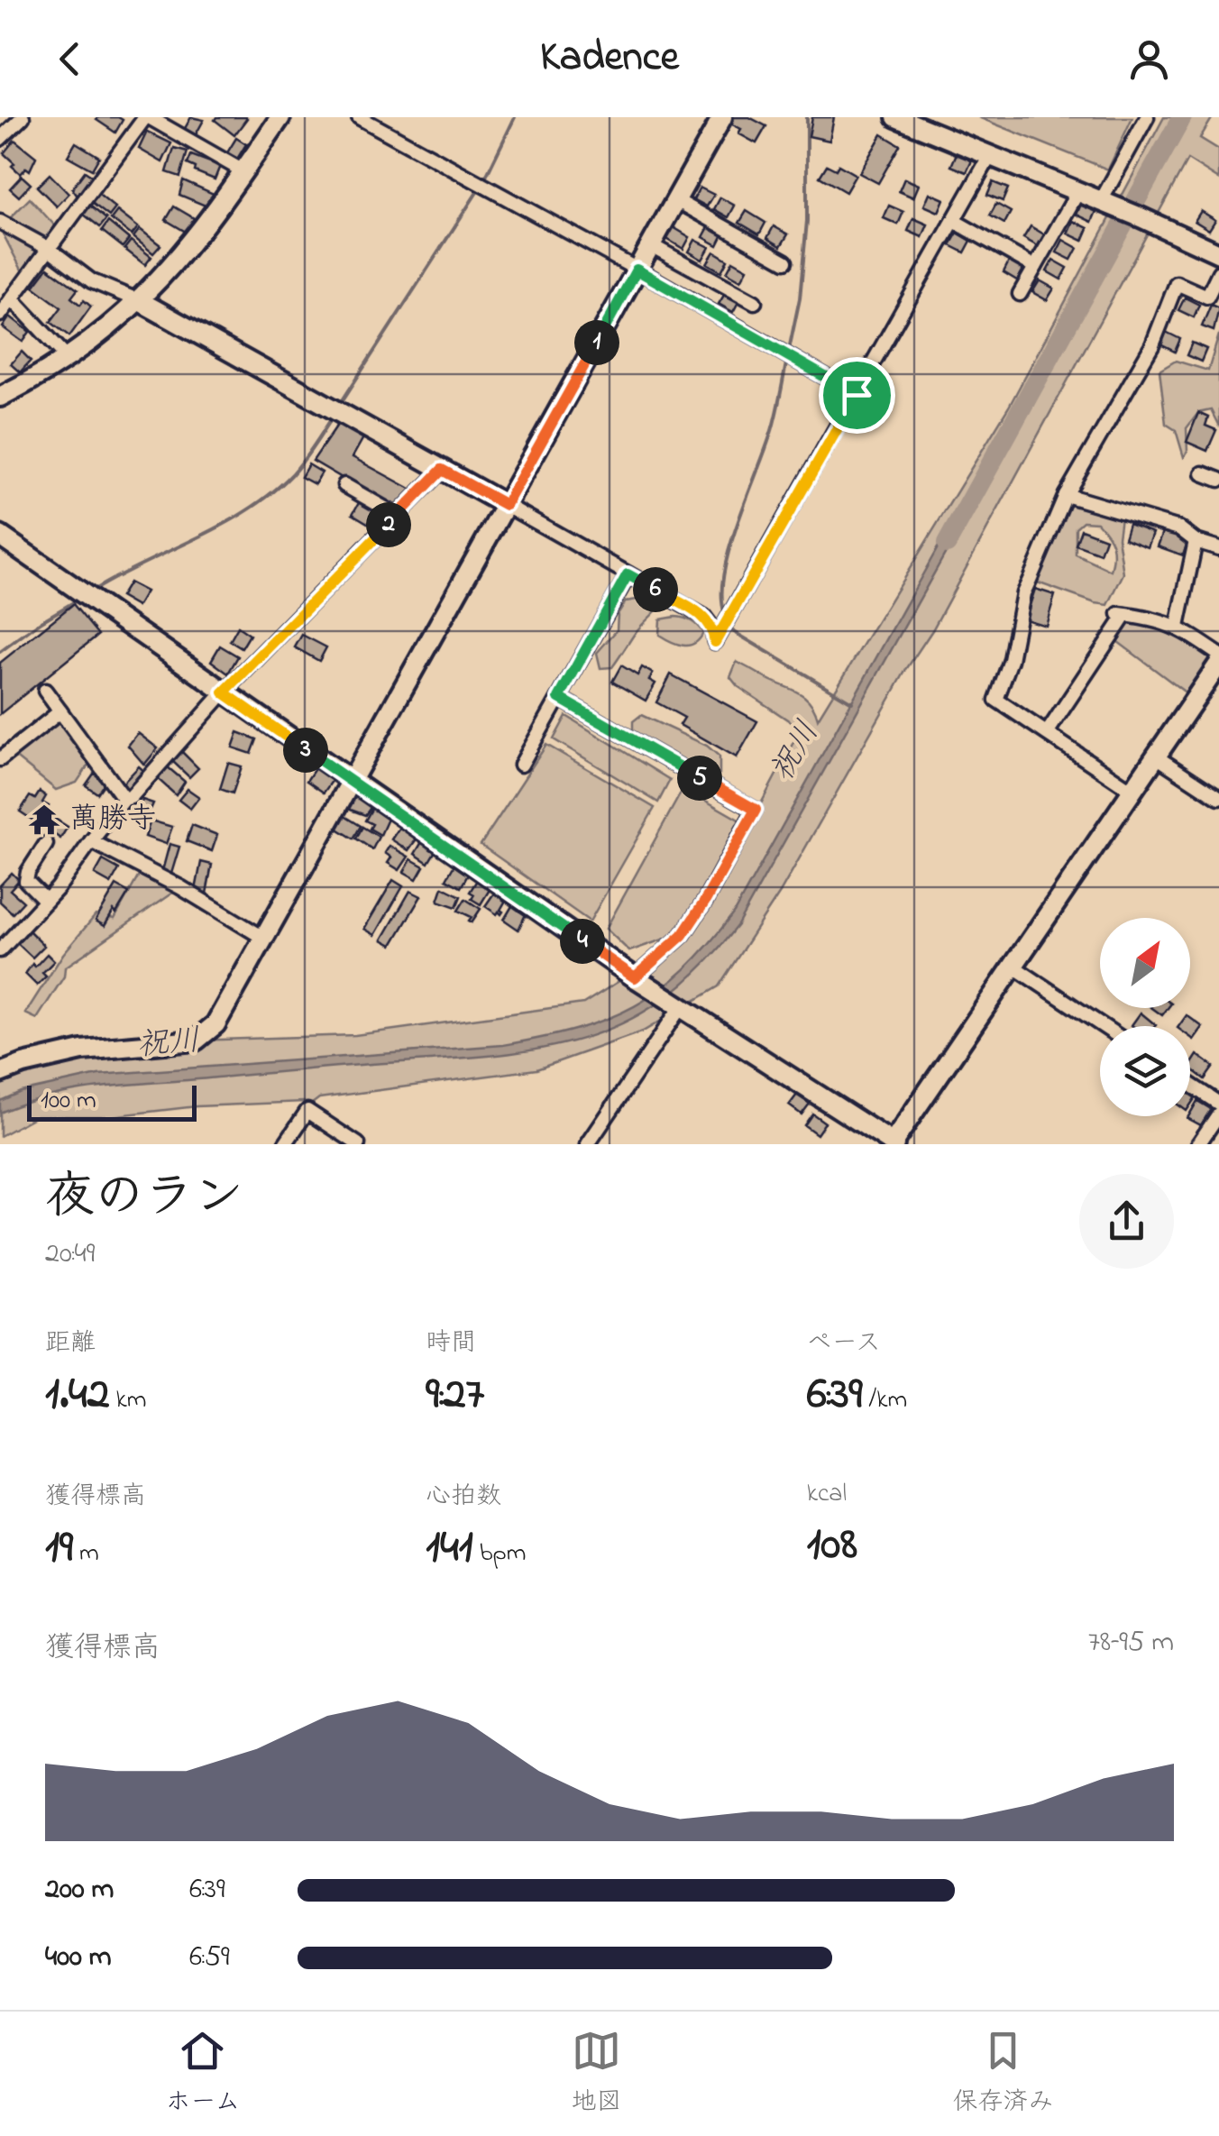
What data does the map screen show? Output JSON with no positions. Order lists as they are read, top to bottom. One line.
{"water":["祝川"],"places":{"temple":["萬勝寺"]},"scale_bar":"100 m","north":"top right","page":{"header":"Kadence","pins":["1","2","6","3","5","4"],"scale":"100 m","heading":["夜のラン","20:49"],"stats":[["距離","1.42 km"],["時間","9:27"],["ペース","6:39 /km"],["獲得標高","19 m"],["心拍数","141 bpm"],["kcal","108"]],"chart":["獲得標高","78–95 m"],"list":[{"name":"200 m","note":"6:39"},{"name":"400 m","note":"6:59"}],"tabs":["ホーム","地図","保存済み"]}}
